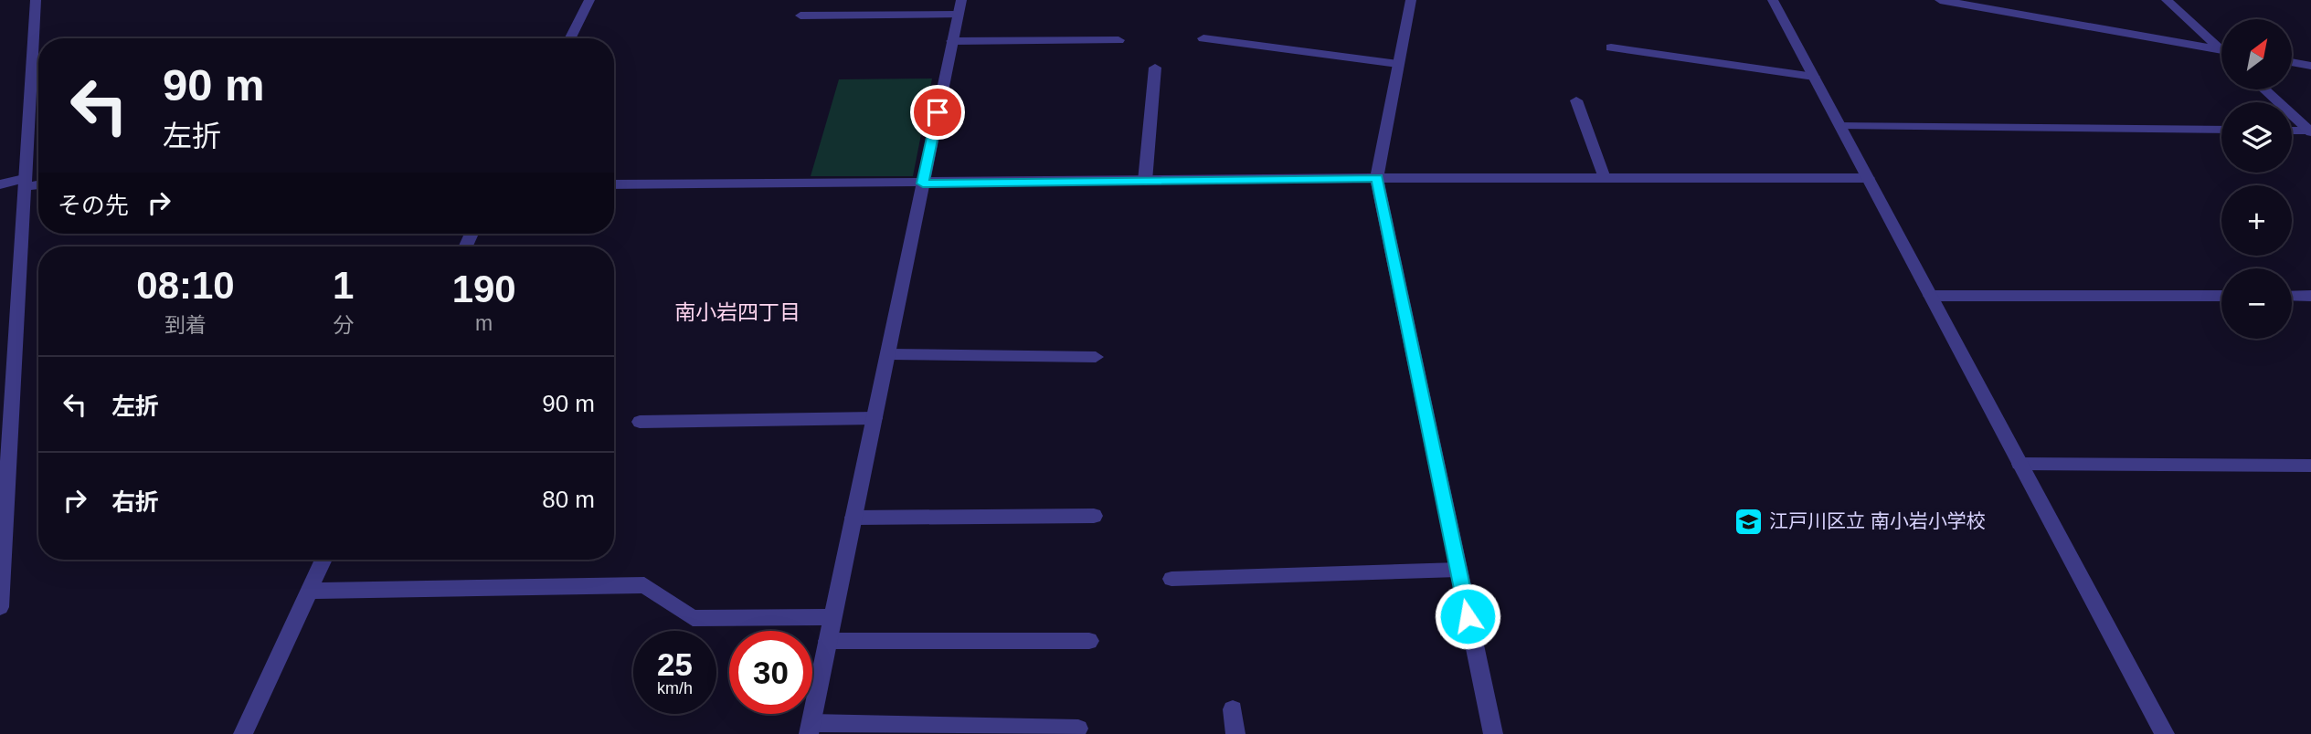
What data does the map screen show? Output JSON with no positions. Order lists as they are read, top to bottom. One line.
{"districts":["南小岩四丁目"],"places":{"school or university":["江戸川区立 南小岩小学校"]},"north":"top right","page":{"map_buttons":["+","−"],"turn":["90 m","左折"],"then":"その先","eta":["08:10","到着","1","分","190","m"],"list":[{"name":"左折","value":"90 m"},{"name":"右折","value":"80 m"}],"speed":"25 km/h","limit":"30"}}
